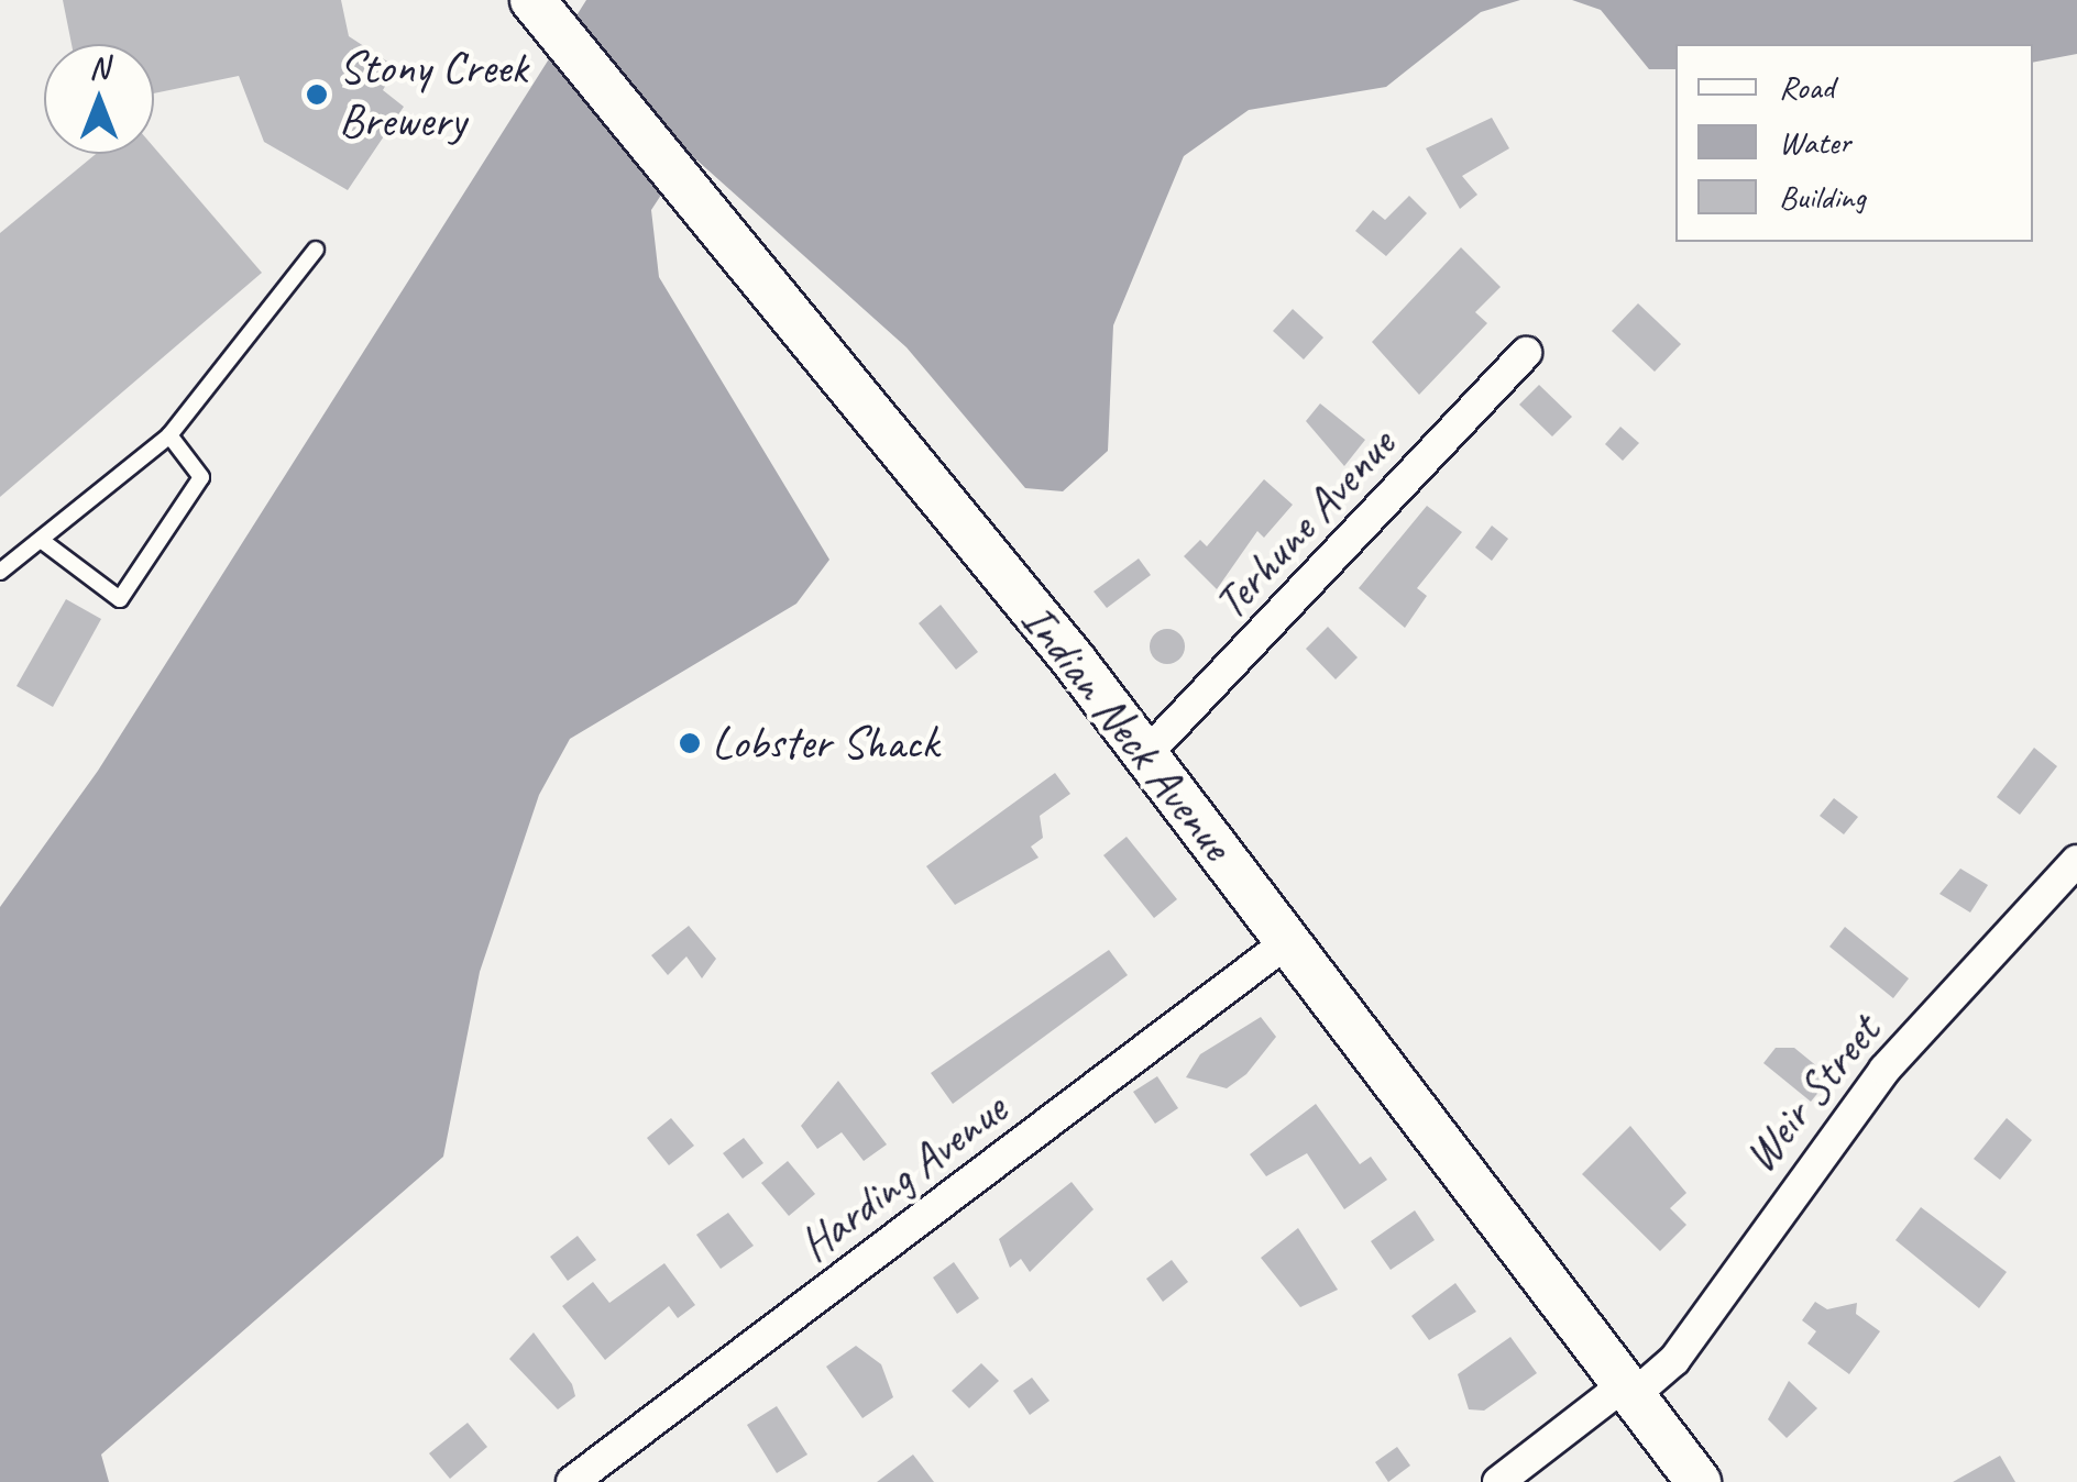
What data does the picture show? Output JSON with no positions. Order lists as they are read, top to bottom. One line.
{"streets":{"street":["Terhune Avenue","Indian Neck Avenue","Weir Street","Harding Avenue"]},"crossings":[["Terhune Avenue","Indian Neck Avenue"],["Indian Neck Avenue","Weir Street"],["Indian Neck Avenue","Harding Avenue"]],"places":["Stony Creek Brewery","Lobster Shack"],"legend":["Road","Water","Building"],"north":"top"}
